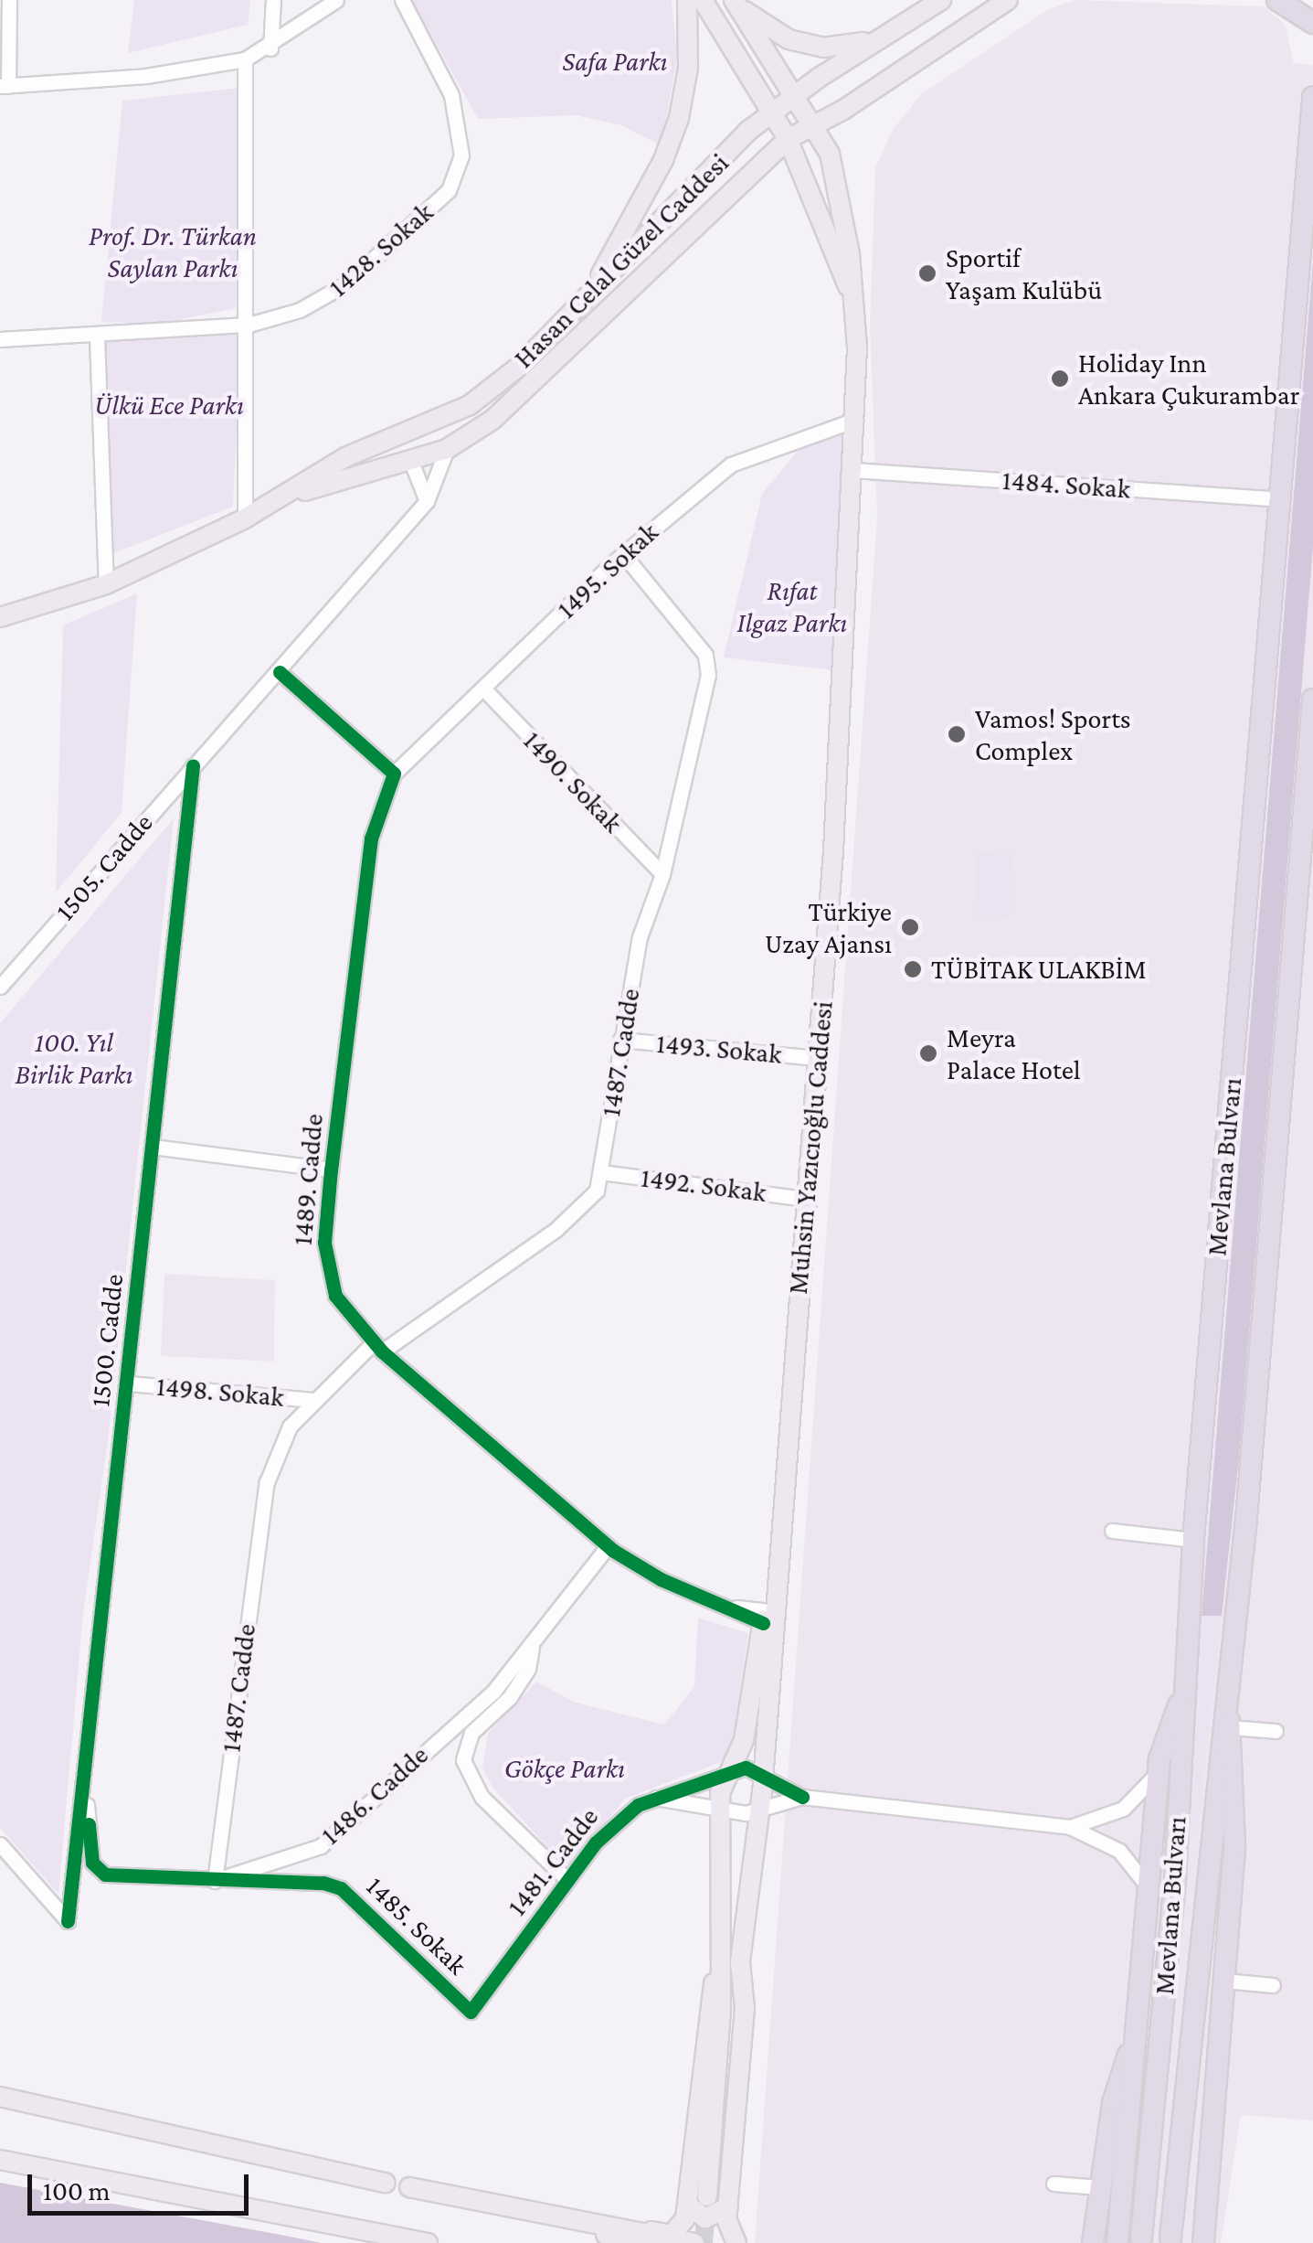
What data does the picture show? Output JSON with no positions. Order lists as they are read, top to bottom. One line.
{"streets":{"highway":["Mevlana Bulvarı"],"main road":["Hasan Celal Güzel Caddesi","Muhsin Yazıcıoğlu Caddesi"],"street":["1428. Sokak","1484. Sokak","1495. Sokak","1490. Sokak","1505. Cadde","1493. Sokak","1487. Cadde","1489. Cadde","1492. Sokak","1500. Cadde","1498. Sokak","1486. Cadde","1481. Cadde","1485. Sokak"]},"crossings":[["Hasan Celal Güzel Caddesi","1505. Cadde"],["Hasan Celal Güzel Caddesi","Muhsin Yazıcıoğlu Caddesi"],["1484. Sokak","Muhsin Yazıcıoğlu Caddesi"],["1484. Sokak","Mevlana Bulvarı"],["1495. Sokak","1490. Sokak"],["1495. Sokak","1487. Cadde"],["1495. Sokak","Muhsin Yazıcıoğlu Caddesi"],["1495. Sokak","1489. Cadde"],["1490. Sokak","1487. Cadde"],["1505. Cadde","1500. Cadde"],["1493. Sokak","1487. Cadde"],["1493. Sokak","Muhsin Yazıcıoğlu Caddesi"],["1487. Cadde","1489. Cadde"],["1487. Cadde","1492. Sokak"],["1487. Cadde","1498. Sokak"],["1487. Cadde","1486. Cadde"],["1487. Cadde","1485. Sokak"],["Muhsin Yazıcıoğlu Caddesi","1489. Cadde"],["Muhsin Yazıcıoğlu Caddesi","1492. Sokak"],["Muhsin Yazıcıoğlu Caddesi","1481. Cadde"],["1489. Cadde","1486. Cadde"],["1500. Cadde","1498. Sokak"],["1500. Cadde","1486. Cadde"],["1486. Cadde","1485. Sokak"],["1481. Cadde","1485. Sokak"]],"parks":["Safa Parkı","Prof. Dr. Türkan Saylan Parkı","Ülkü Ece Parkı","Rıfat Ilgaz Parkı","100. Yıl Birlik Parkı","Gökçe Parkı"],"places":["Sportif Yaşam Kulübü","Holiday Inn Ankara Çukurambar","Vamos! Sports Complex","Türkiye Uzay Ajansı","TÜBİTAK ULAKBİM","Meyra Palace Hotel"],"scale_bar":"100 m"}
